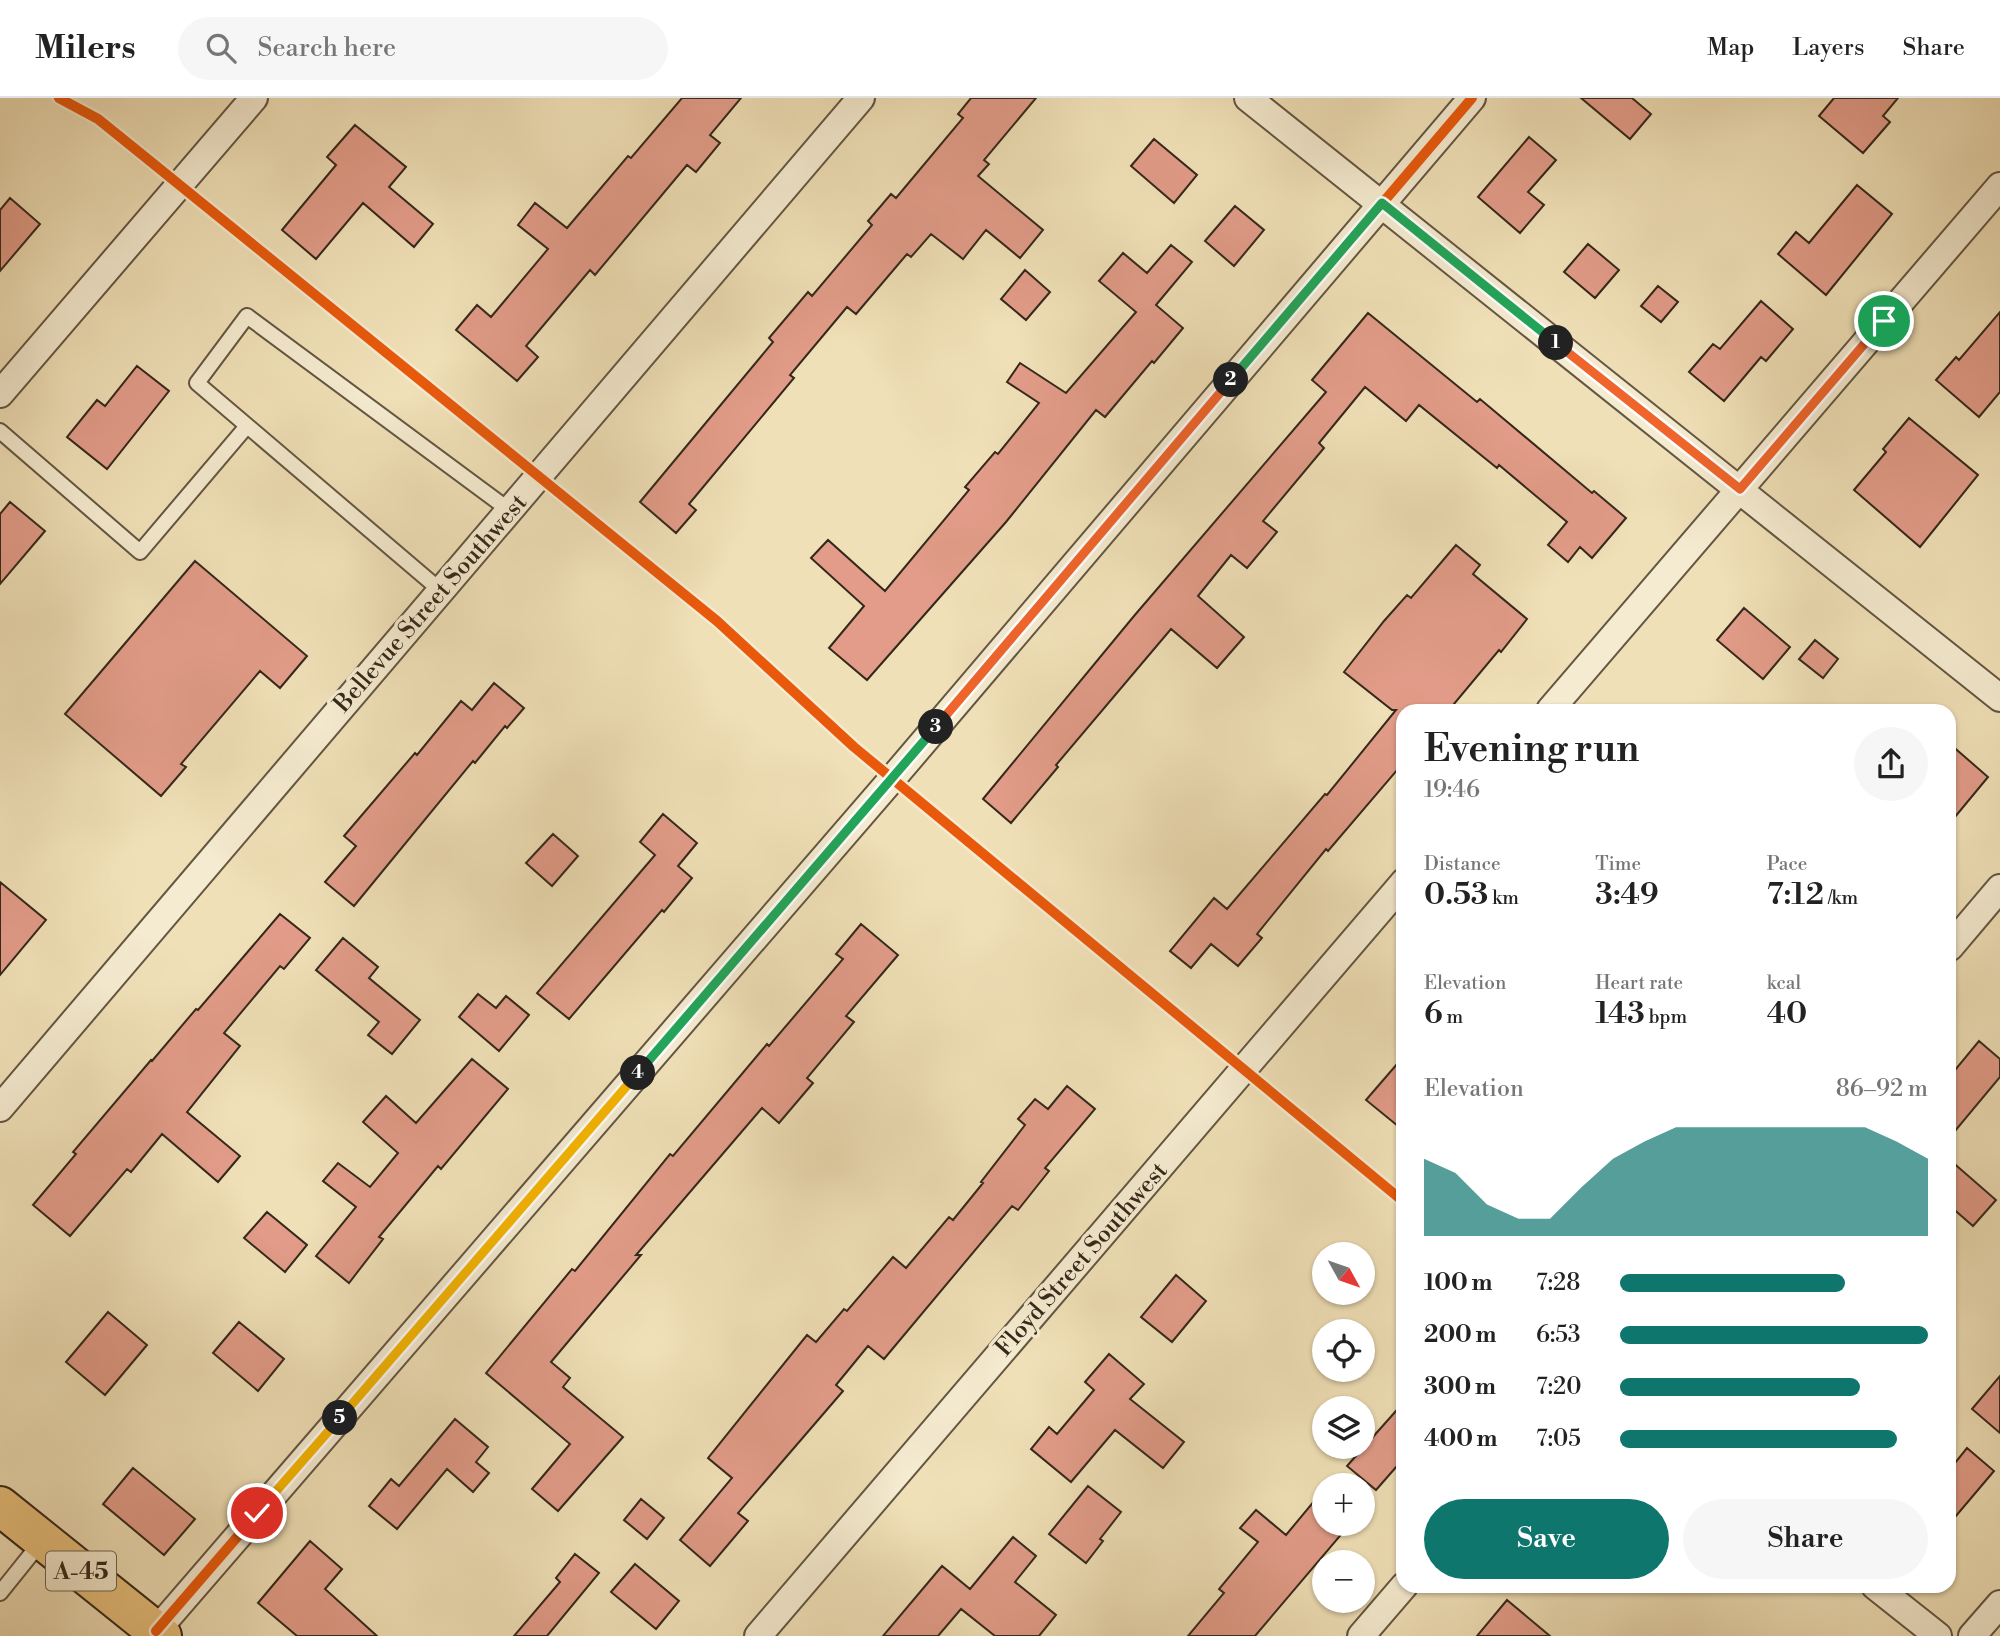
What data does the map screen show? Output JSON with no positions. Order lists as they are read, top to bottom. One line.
{"streets":{"main road":["A-45"],"street":["Bellevue Street Southwest","Floyd Street Southwest"]},"north":"bottom right","page":{"header":"Milers","search":"Search here","nav":["Map","Layers","Share"],"pins":["1","2","3","4","5"],"heading":["Evening run","19:46"],"stats":[["Distance","0.53 km"],["Time","3:49"],["Pace","7:12 /km"],["Elevation","6 m"],["Heart rate","143 bpm"],["kcal","40"]],"chart":["Elevation","86–92 m"],"map_buttons":["+","−"],"list":[{"name":"100 m","note":"7:28"},{"name":"200 m","note":"6:53"},{"name":"300 m","note":"7:20"},{"name":"400 m","note":"7:05"}],"buttons":["Save","Share"]}}
